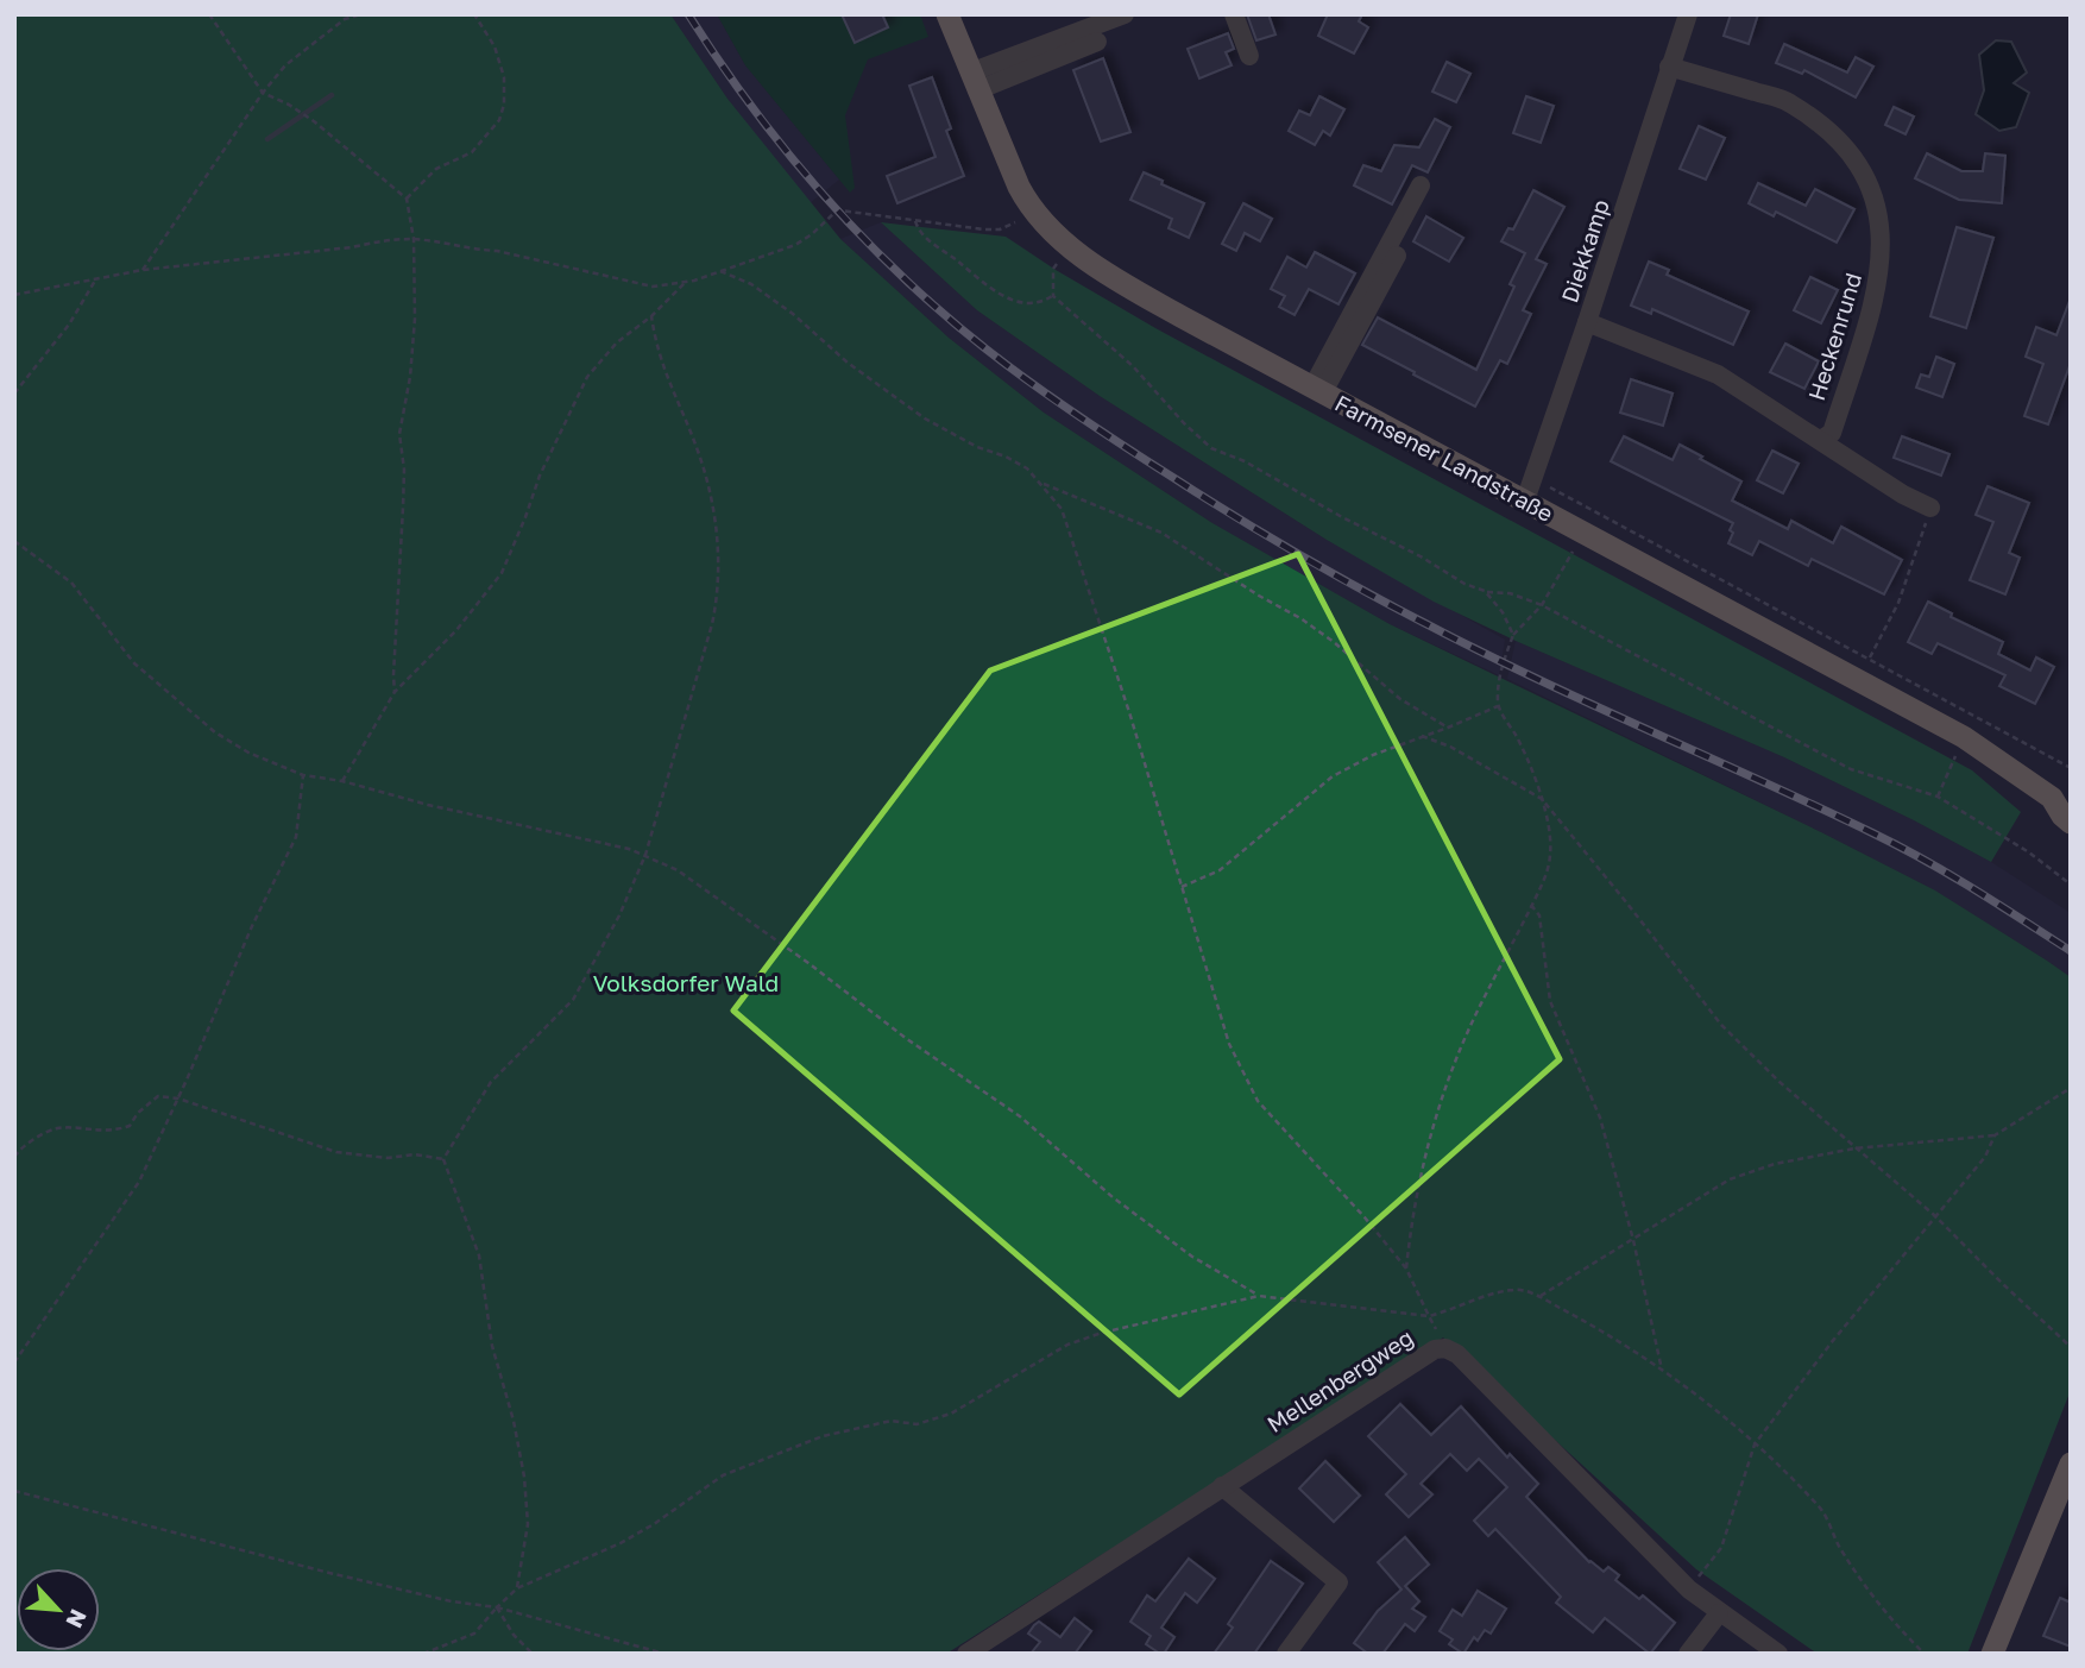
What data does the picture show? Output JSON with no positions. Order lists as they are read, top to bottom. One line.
{"streets":{"main road":["Farmsener Landstraße"],"street":["Diekkamp","Heckenrund","Mellenbergweg"]},"crossings":[["Diekkamp","Heckenrund"],["Diekkamp","Farmsener Landstraße"]],"parks":["Volksdorfer Wald"],"north":"bottom right"}
